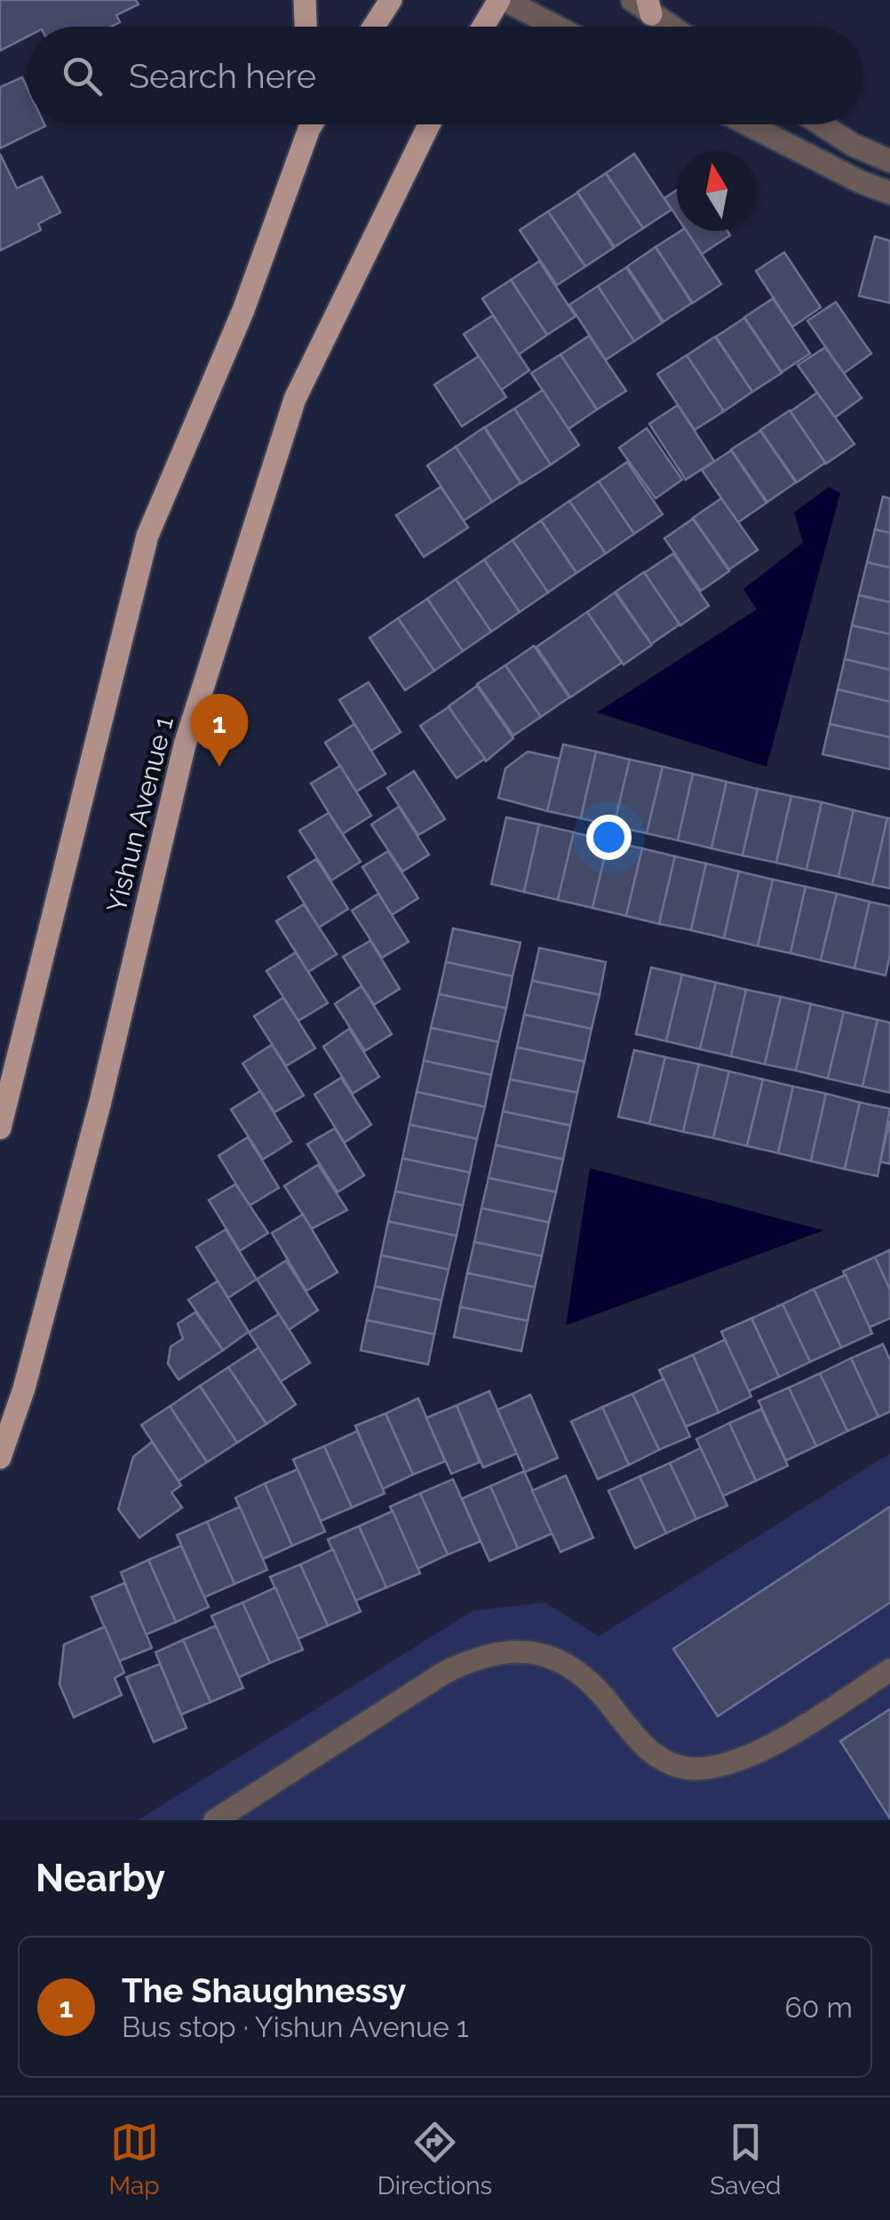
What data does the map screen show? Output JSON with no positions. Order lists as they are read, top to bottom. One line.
{"streets":{"main road":["Yishun Avenue 1"]},"north":"top","page":{"search":"Search here","pins":"1","heading":"Nearby","list":[{"mark":"1","name":"The Shaughnessy","note":"Bus stop · Yishun Avenue 1","value":"60 m"}],"nav":["Map","Directions","Saved"]}}
